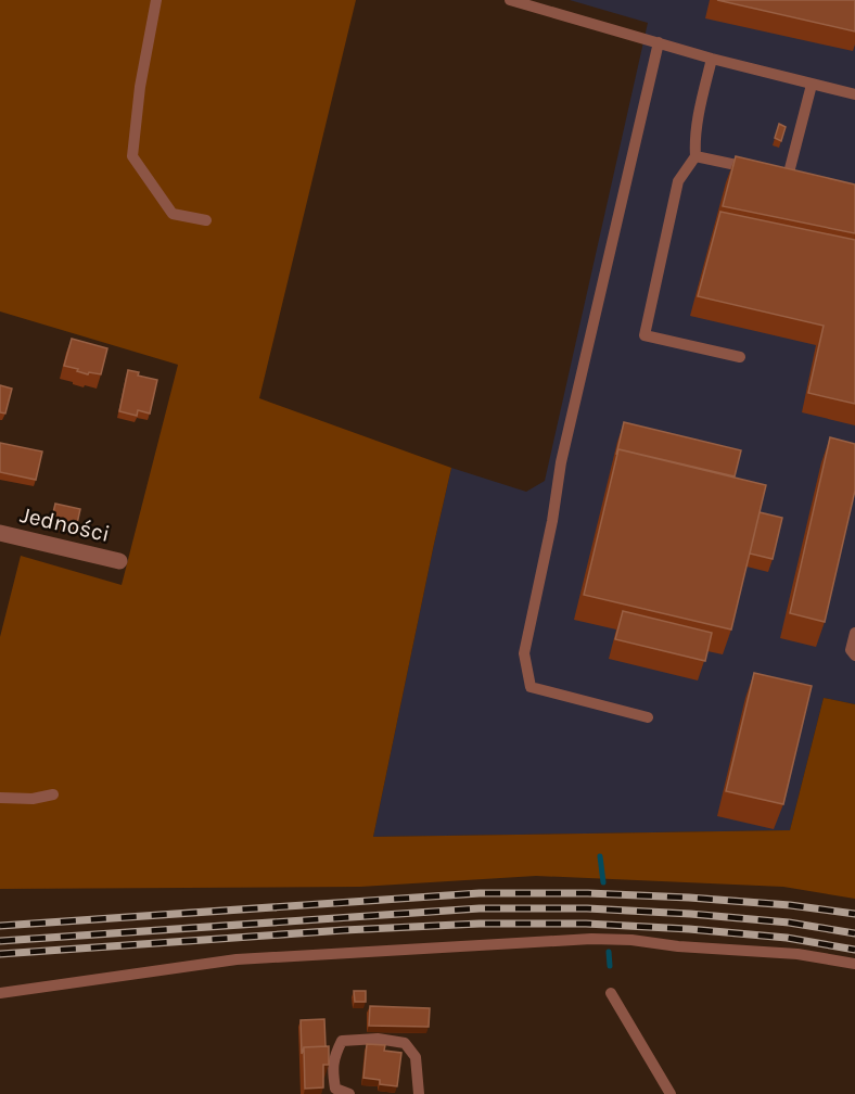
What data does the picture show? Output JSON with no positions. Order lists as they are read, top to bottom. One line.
{"streets":{"street":["Jedności"]}}
